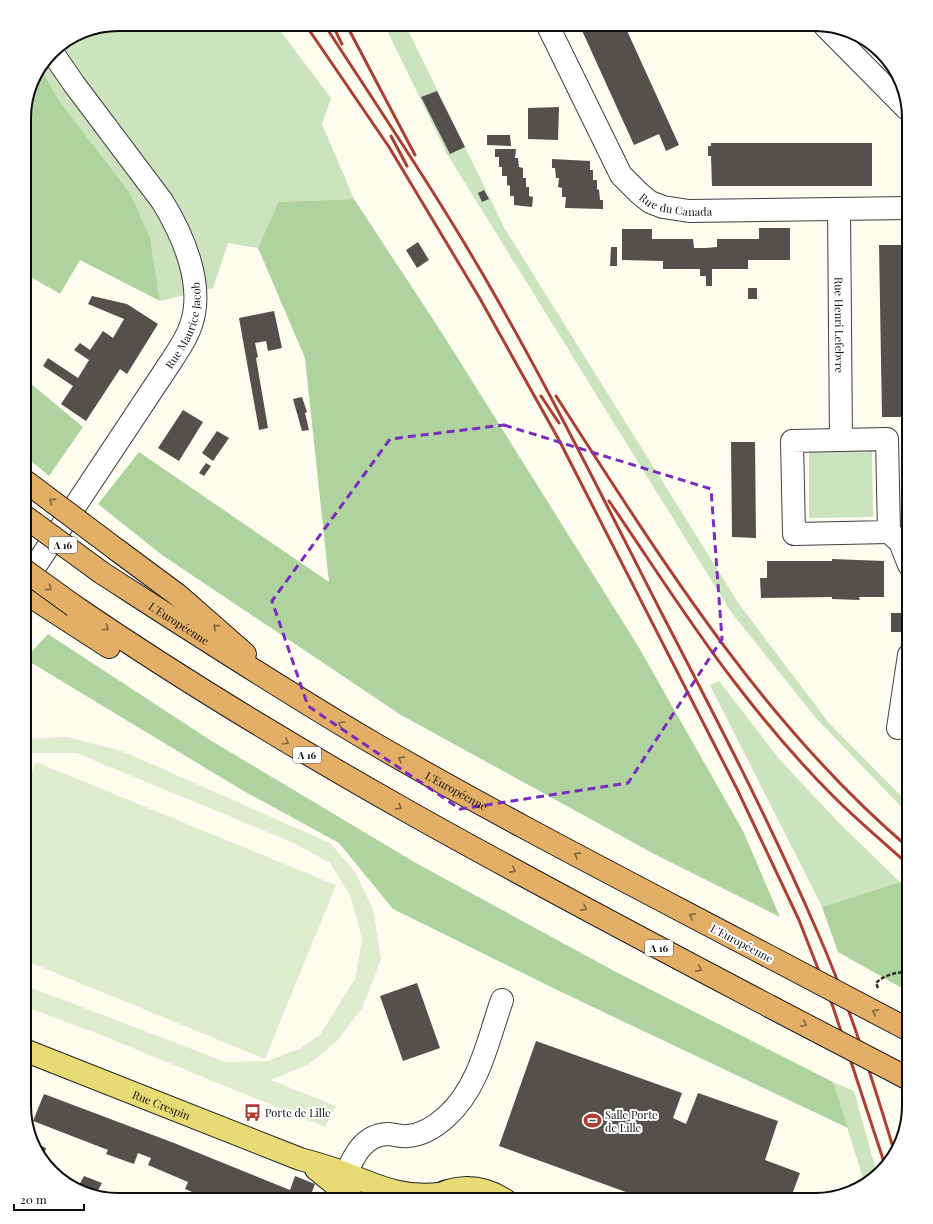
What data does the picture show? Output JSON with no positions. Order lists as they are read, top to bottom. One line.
{"streets":{"highway":["A 16","L'Européenne"],"main road":["Rue Crespin"],"street":["Rue du Canada","Rue Maurice Jacob","Rue Henri Lefebvre"]},"crossings":[["Rue du Canada","Rue Henri Lefebvre"]],"places":{"bus stop":["Porte de Lille"],"sports":["Salle Porte de Lille"]},"scale_bar":"20 m"}
